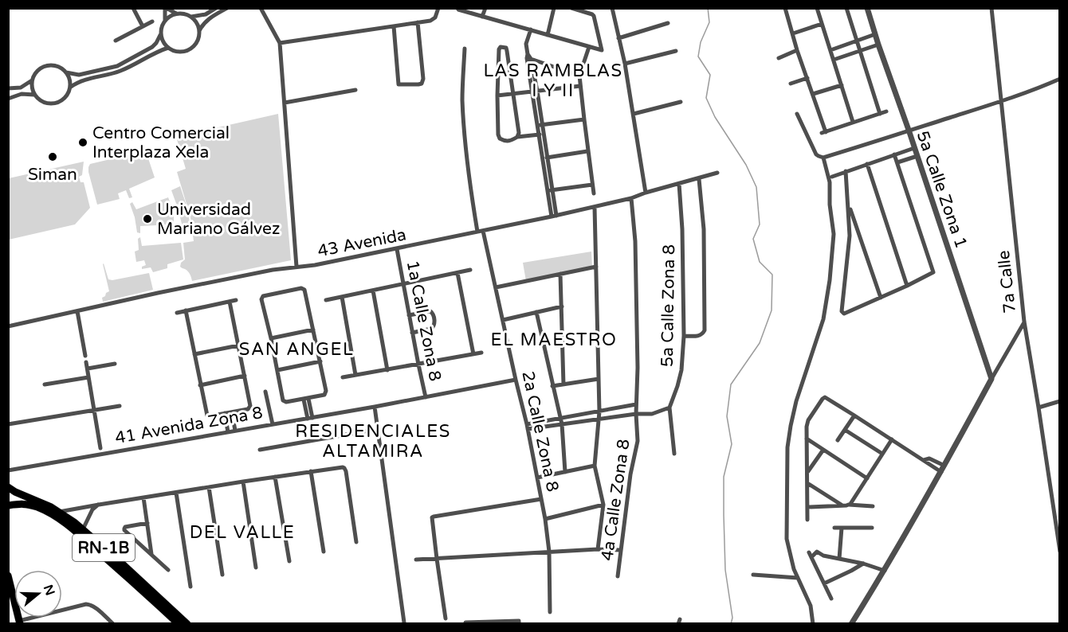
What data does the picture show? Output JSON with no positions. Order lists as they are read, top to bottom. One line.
{"streets":{"main road":["RN-1B"],"street":["5a Calle Zona 1","43 Avenida","7a Calle","5a Calle Zona 8","1a Calle Zona 8","41 Avenida Zona 8","2a Calle Zona 8","4a Calle Zona 8"]},"crossings":[["43 Avenida","5a Calle Zona 8"],["43 Avenida","1a Calle Zona 8"],["43 Avenida","2a Calle Zona 8"],["43 Avenida","4a Calle Zona 8"],["1a Calle Zona 8","41 Avenida Zona 8"],["41 Avenida Zona 8","2a Calle Zona 8"]],"districts":["LAS RAMBLAS I Y II","EL MAESTRO","SAN ANGEL","RESIDENCIALES ALTAMIRA","DEL VALLE"],"places":["Centro Comercial Interplaza Xela","Siman","Universidad Mariano Gálvez"],"north":"right"}
